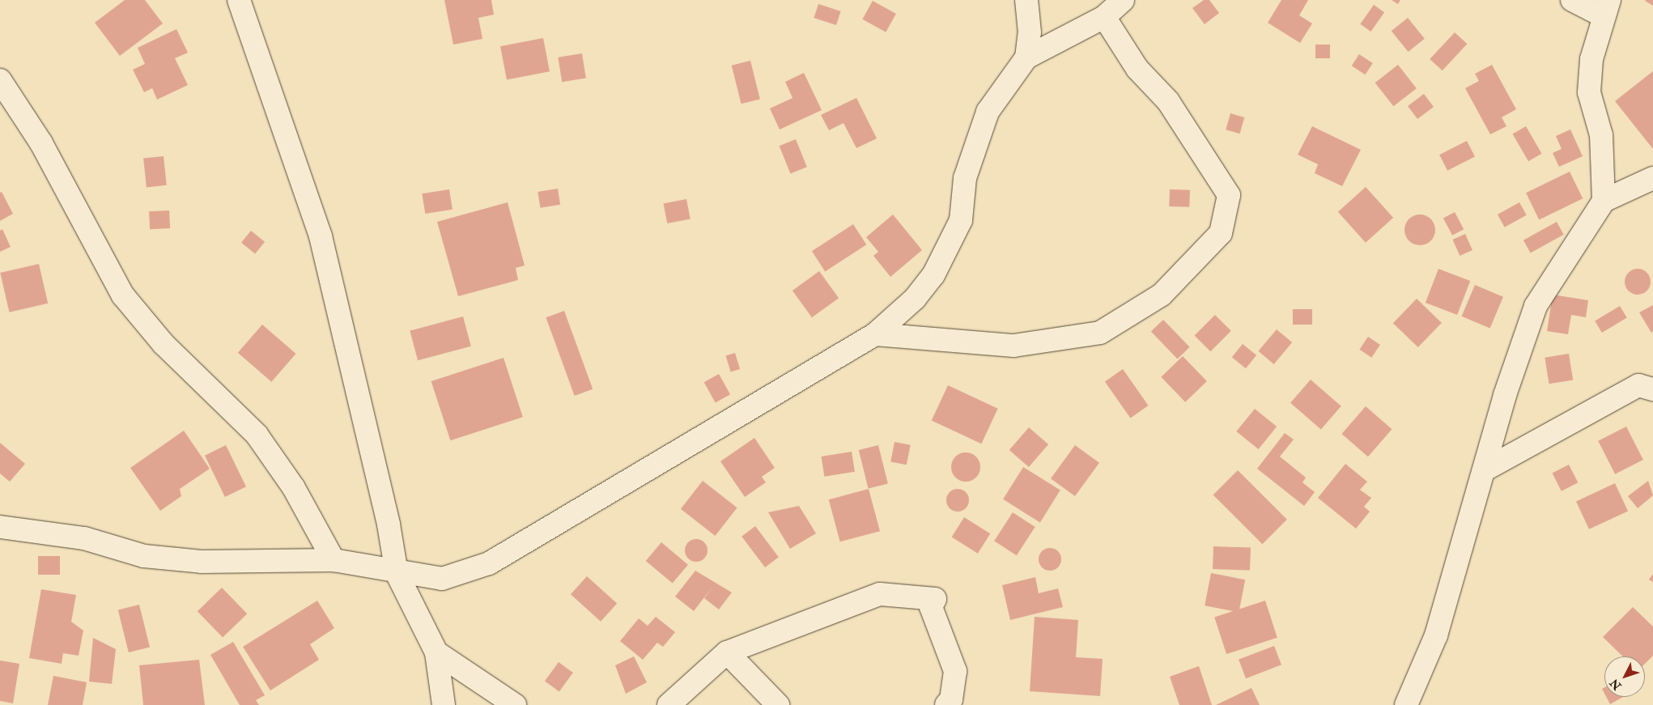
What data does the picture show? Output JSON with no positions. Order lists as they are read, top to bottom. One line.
{"north":"bottom left"}
